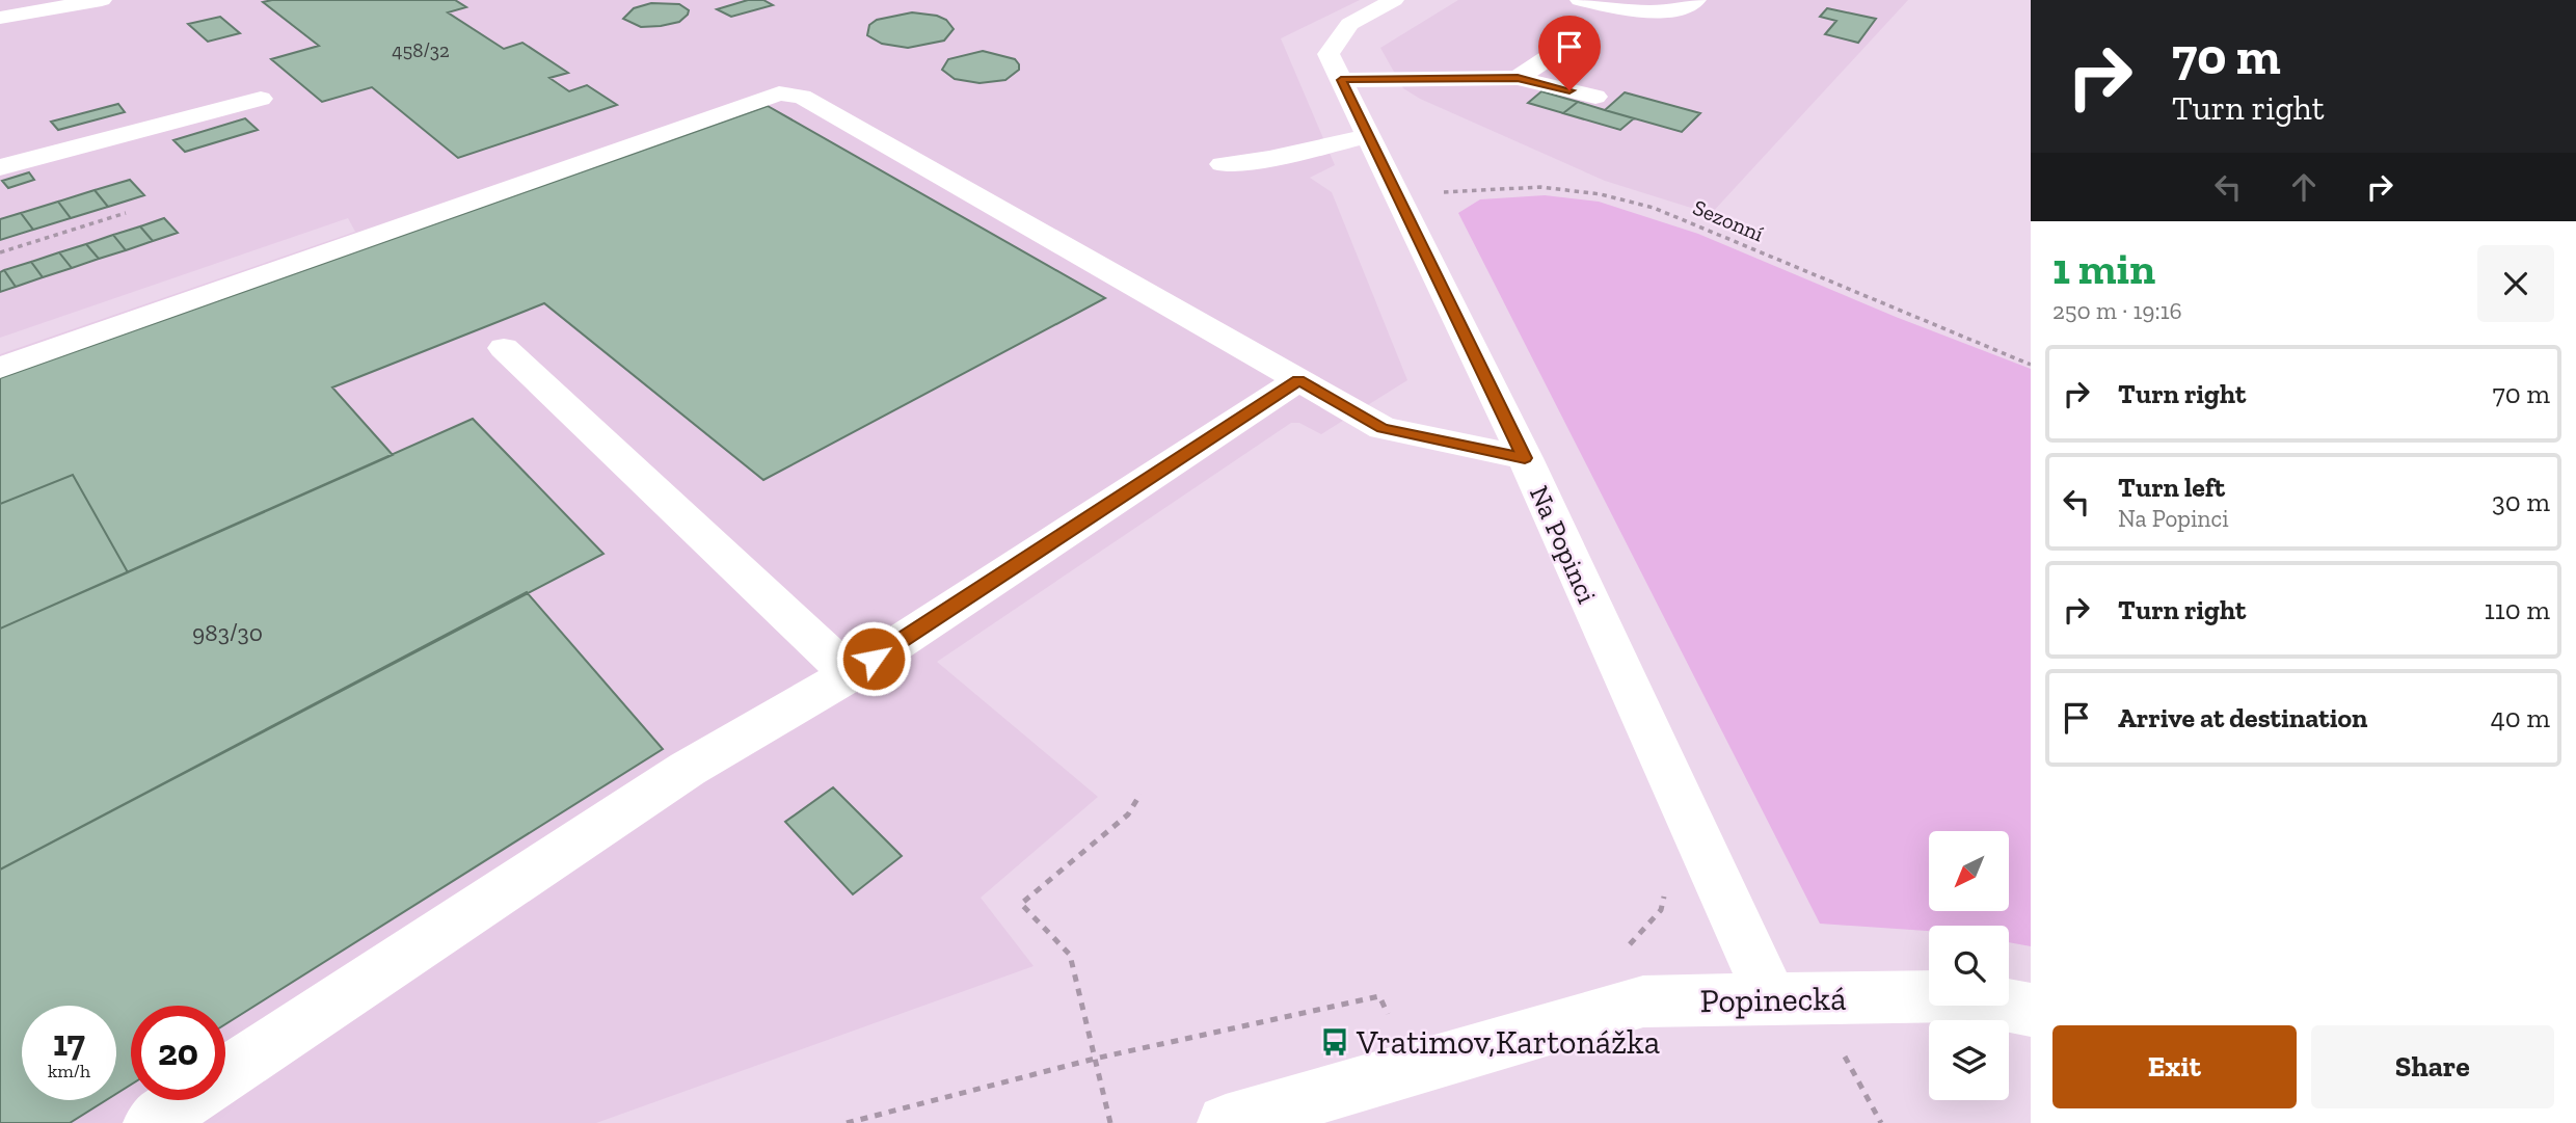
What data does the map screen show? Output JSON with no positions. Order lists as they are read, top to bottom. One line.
{"streets":{"street":["Na Popinci","Popinecká"],"path":["Sezonní"]},"crossings":[["Sezonní","Na Popinci"],["Na Popinci","Popinecká"]],"places":{"bus stop":["Vratimov,Kartonážka"]},"house_numbers":["458/32","983/30"],"north":"bottom left","page":{"turn":["70 m","Turn right"],"heading":["1 min","250 m · 19:16"],"list":[{"name":"Turn right","value":"70 m"},{"name":"Turn left","note":"Na Popinci","value":"30 m"},{"name":"Turn right","value":"110 m"},{"name":"Arrive at destination","value":"40 m"}],"speed":"17 km/h","limit":"20","buttons":["Exit","Share"]}}
